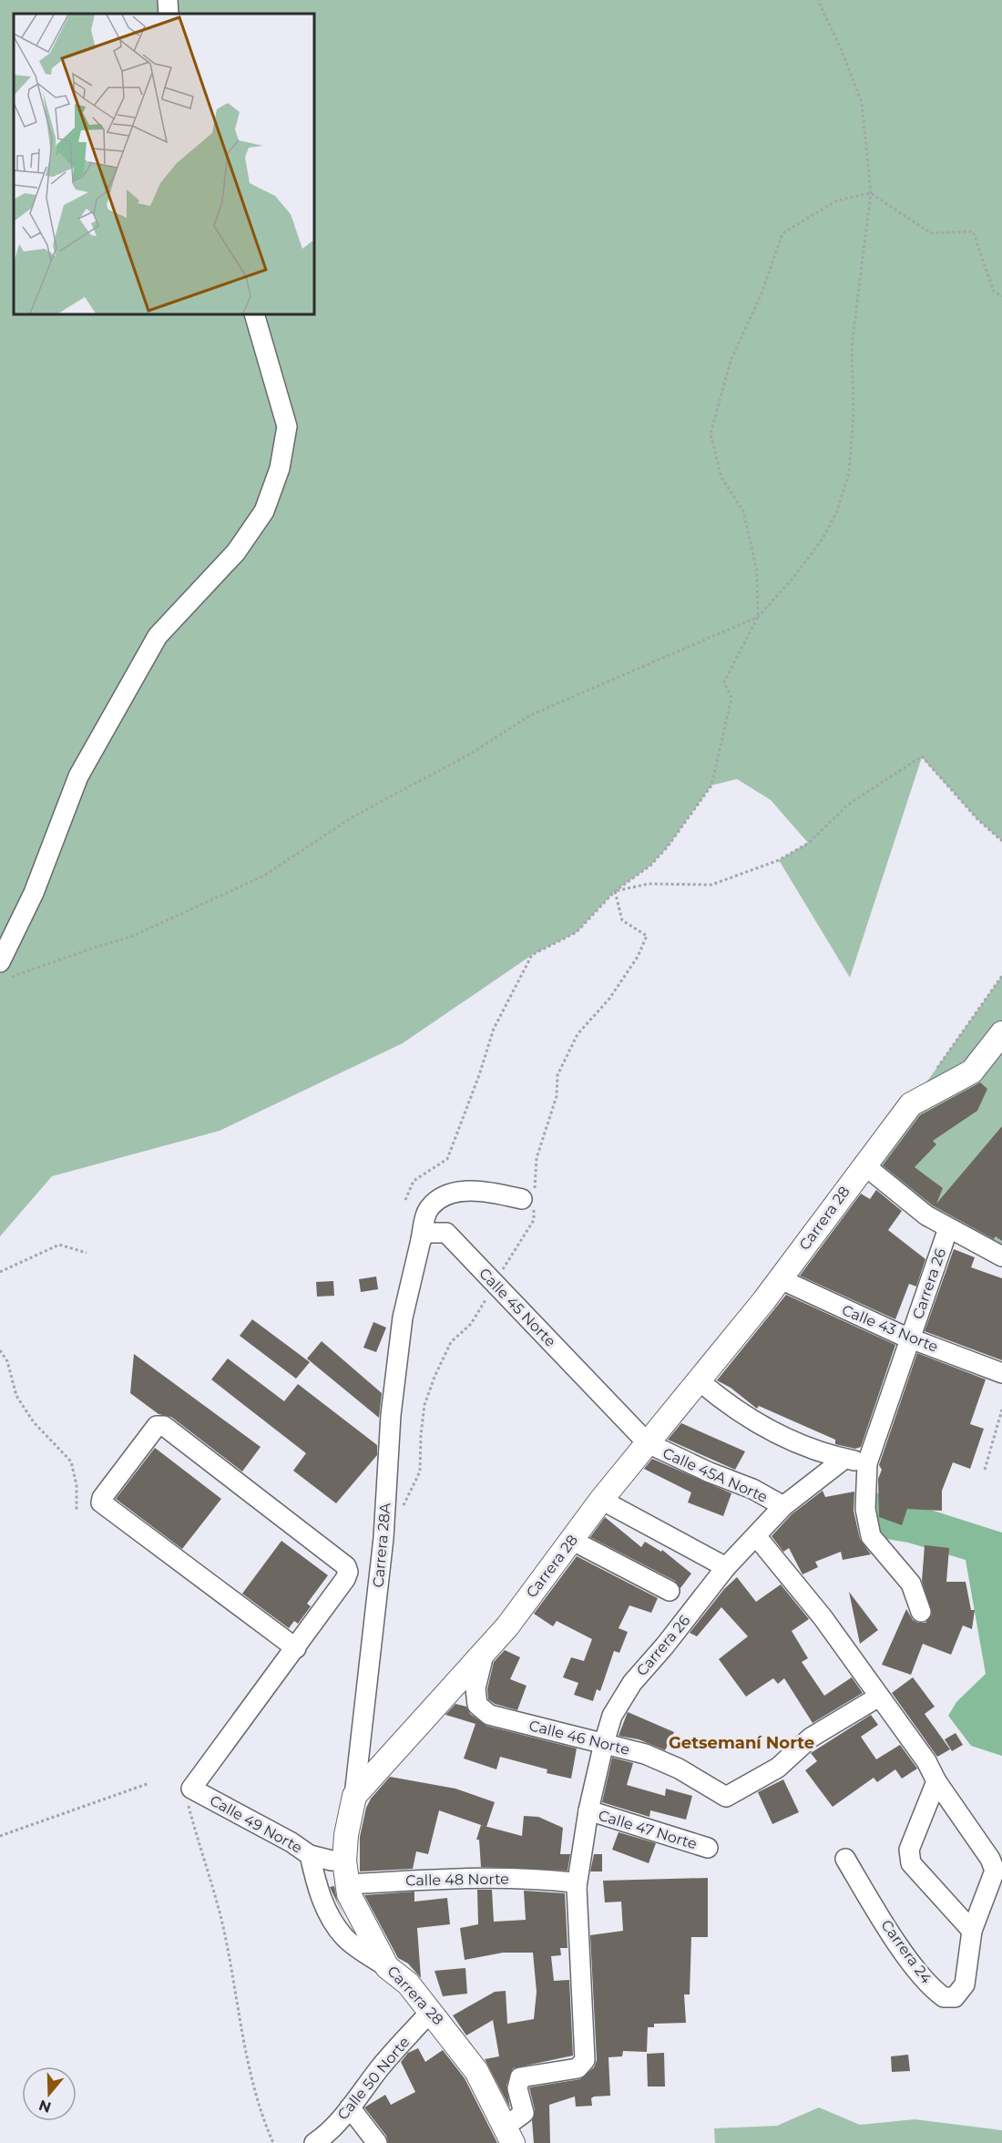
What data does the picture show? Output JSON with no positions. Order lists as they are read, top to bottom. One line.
{"streets":{"street":["Carrera 28","Carrera 26","Calle 45 Norte","Calle 43 Norte","Calle 45A Norte","Carrera 28A","Calle 46 Norte","Calle 49 Norte","Calle 47 Norte","Calle 48 Norte","Carrera 24","Calle 50 Norte"]},"crossings":[["Carrera 28","Carrera 26"],["Carrera 28","Calle 45 Norte"],["Carrera 28","Calle 43 Norte"],["Carrera 28","Calle 45A Norte"],["Carrera 28","Carrera 28A"],["Carrera 28","Calle 46 Norte"],["Carrera 28","Calle 49 Norte"],["Carrera 28","Calle 48 Norte"],["Carrera 28","Calle 50 Norte"],["Carrera 26","Calle 43 Norte"],["Carrera 26","Calle 45A Norte"],["Carrera 26","Calle 46 Norte"],["Carrera 26","Calle 47 Norte"],["Carrera 26","Calle 48 Norte"],["Calle 45 Norte","Calle 45A Norte"],["Calle 45 Norte","Carrera 28A"]],"districts":["Getsemaní Norte"],"north":"bottom"}
